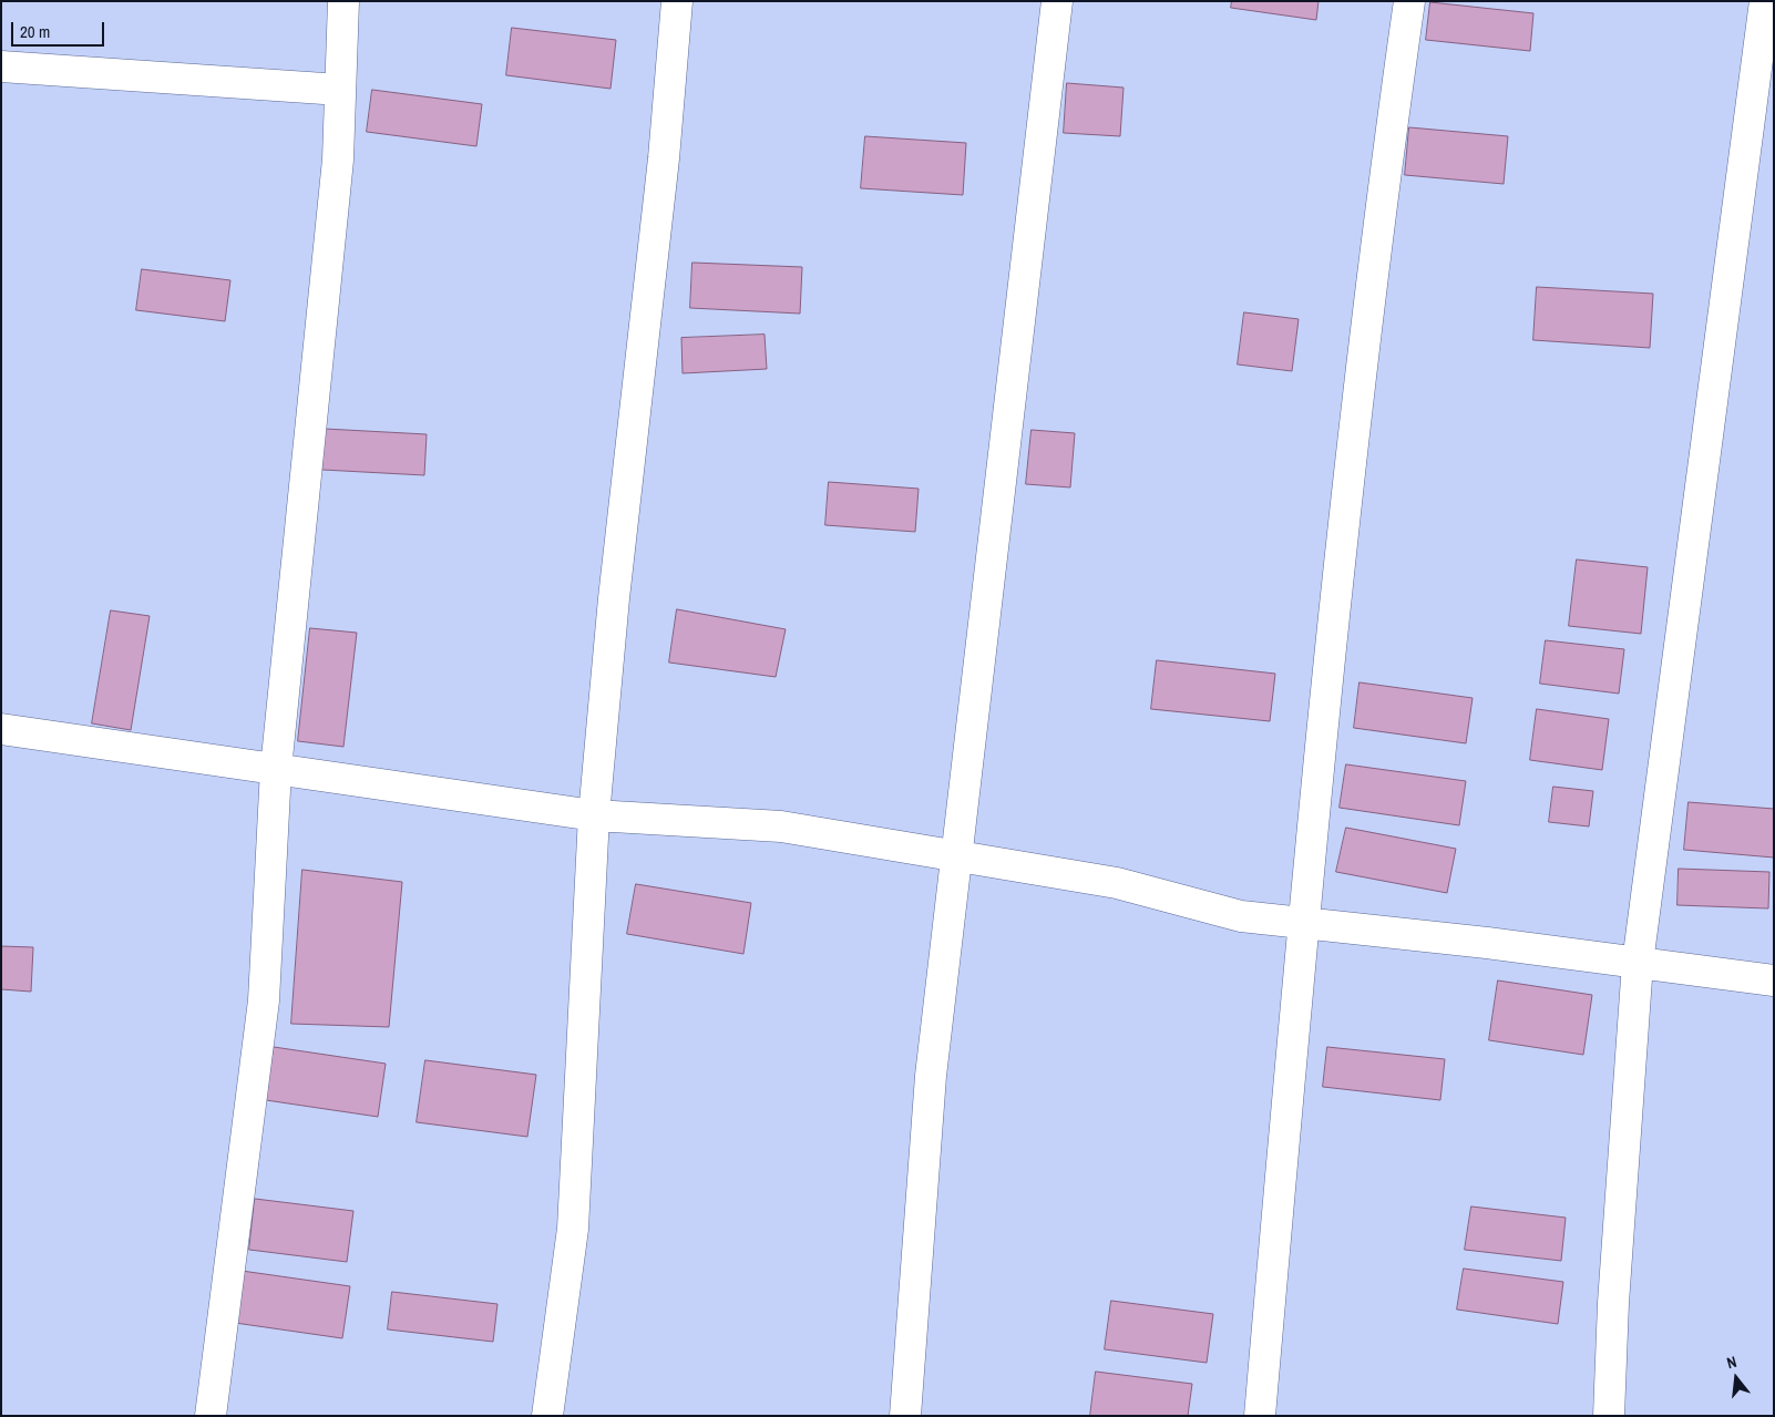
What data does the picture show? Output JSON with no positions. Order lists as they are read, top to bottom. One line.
{"scale_bar":"20 m","north":"top"}
